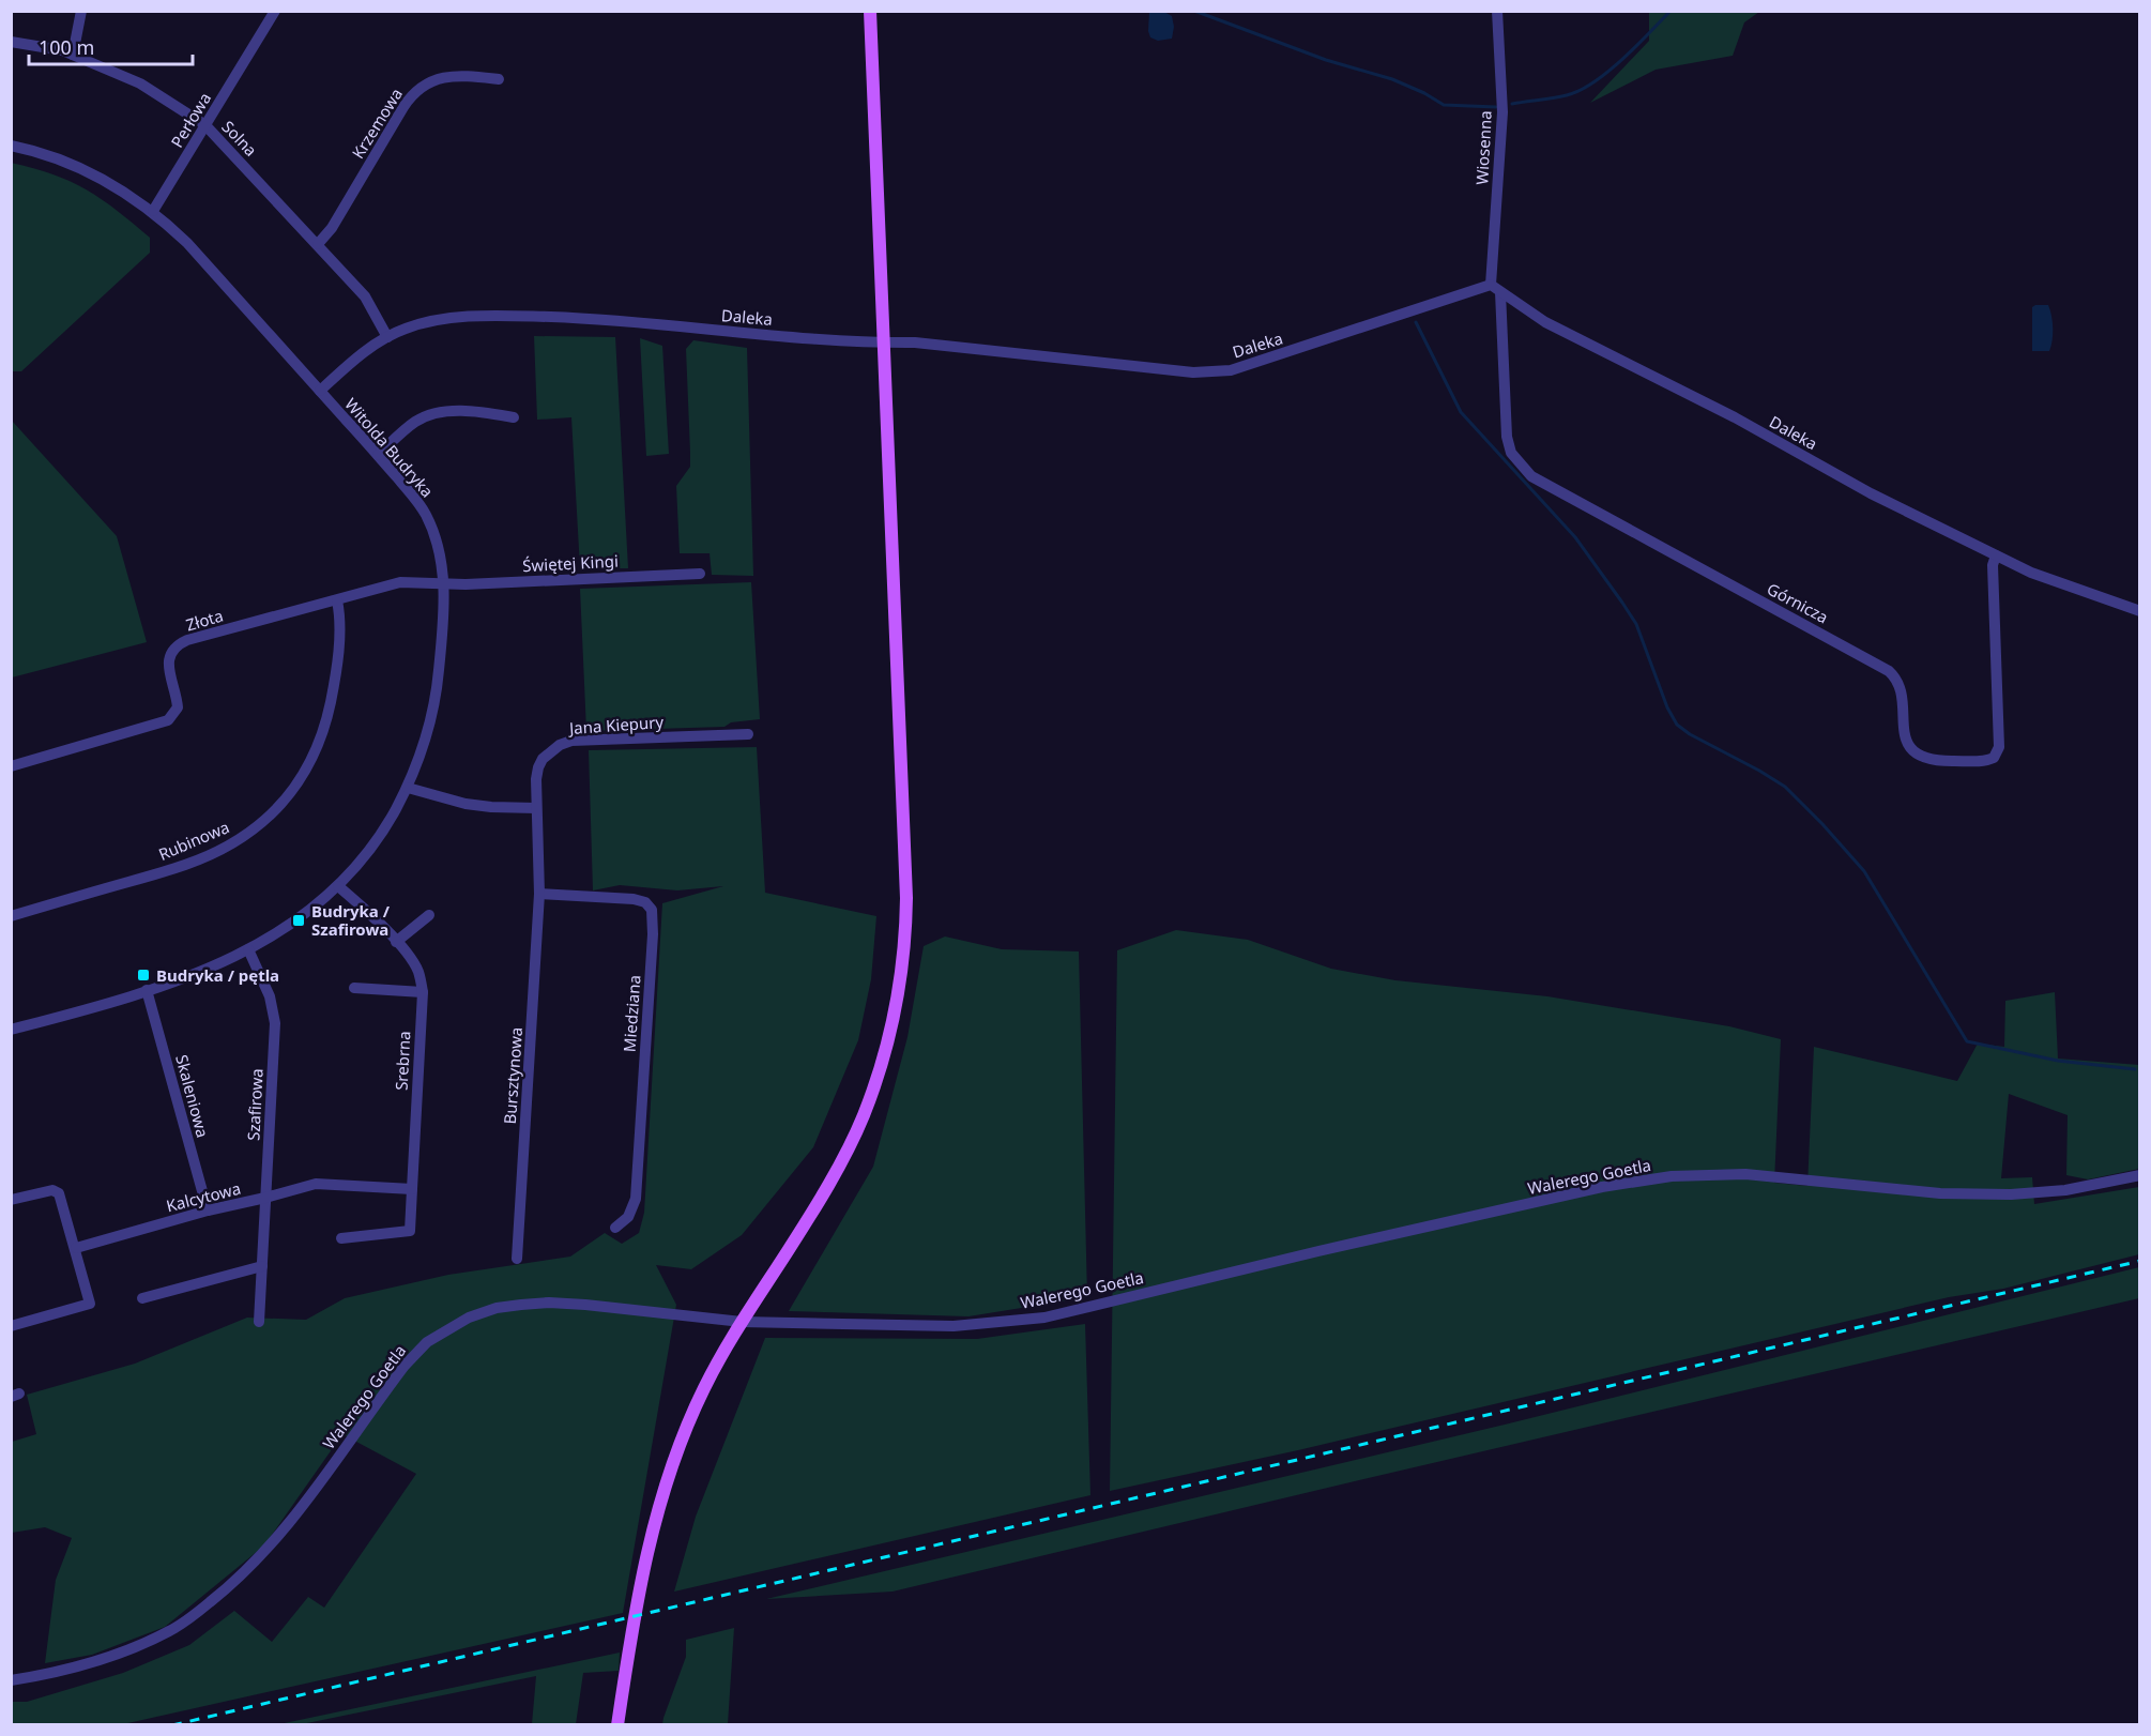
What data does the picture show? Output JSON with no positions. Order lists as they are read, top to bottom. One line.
{"streets":{"street":["Perłowa","Krzemowa","Solna","Wiosenna","Daleka","Witolda Budryka","Świętej Kingi","Górnicza","Złota","Jana Kiepury","Rubinowa","Miedziana","Srebrna","Bursztynowa","Skaleniowa","Szafirowa","Walerego Goetla","Kalcytowa"]},"crossings":[["Perłowa","Solna"],["Perłowa","Witolda Budryka"],["Krzemowa","Solna"],["Solna","Daleka"],["Wiosenna","Daleka"],["Wiosenna","Górnicza"],["Daleka","Witolda Budryka"],["Daleka","Górnicza"],["Witolda Budryka","Świętej Kingi"],["Witolda Budryka","Złota"],["Witolda Budryka","Srebrna"],["Witolda Budryka","Skaleniowa"],["Witolda Budryka","Szafirowa"],["Świętej Kingi","Złota"],["Złota","Rubinowa"],["Jana Kiepury","Miedziana"],["Jana Kiepury","Bursztynowa"],["Miedziana","Bursztynowa"],["Srebrna","Kalcytowa"],["Skaleniowa","Kalcytowa"],["Szafirowa","Kalcytowa"]],"places":{"transit":["Budryka / Szafirowa","Budryka / pętla"]},"scale_bar":"100 m"}
